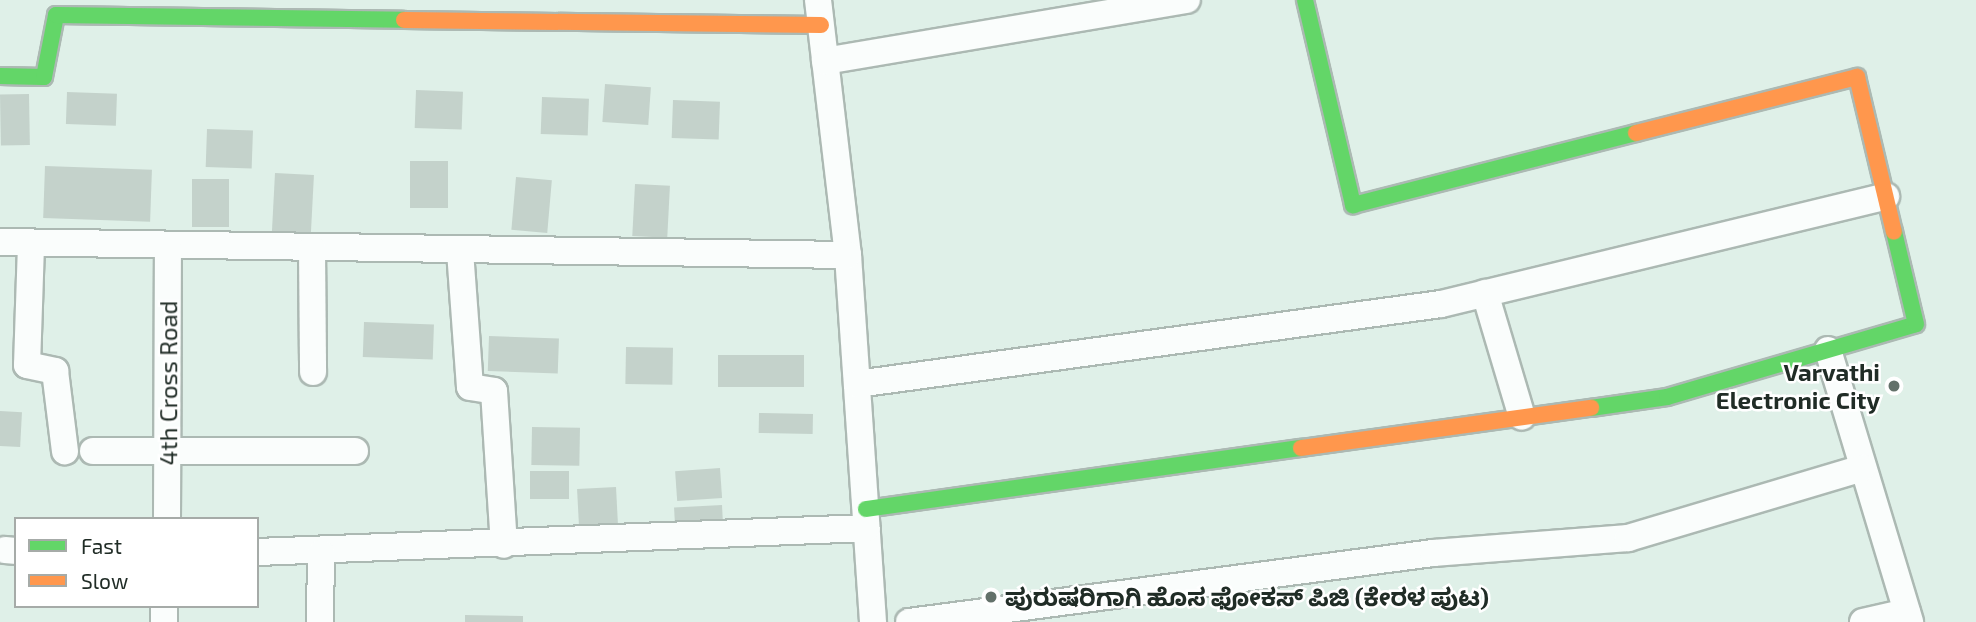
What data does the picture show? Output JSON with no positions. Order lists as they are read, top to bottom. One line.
{"streets":{"street":["4th Cross Road"]},"places":["Varvathi Electronic City","ಪುರುಷರಿಗಾಗಿ ಹೊಸ ಫೋಕಸ್ ಪಿಜಿ (ಕೇರಳ ಪುಟ)"],"legend":["Fast","Slow"]}
